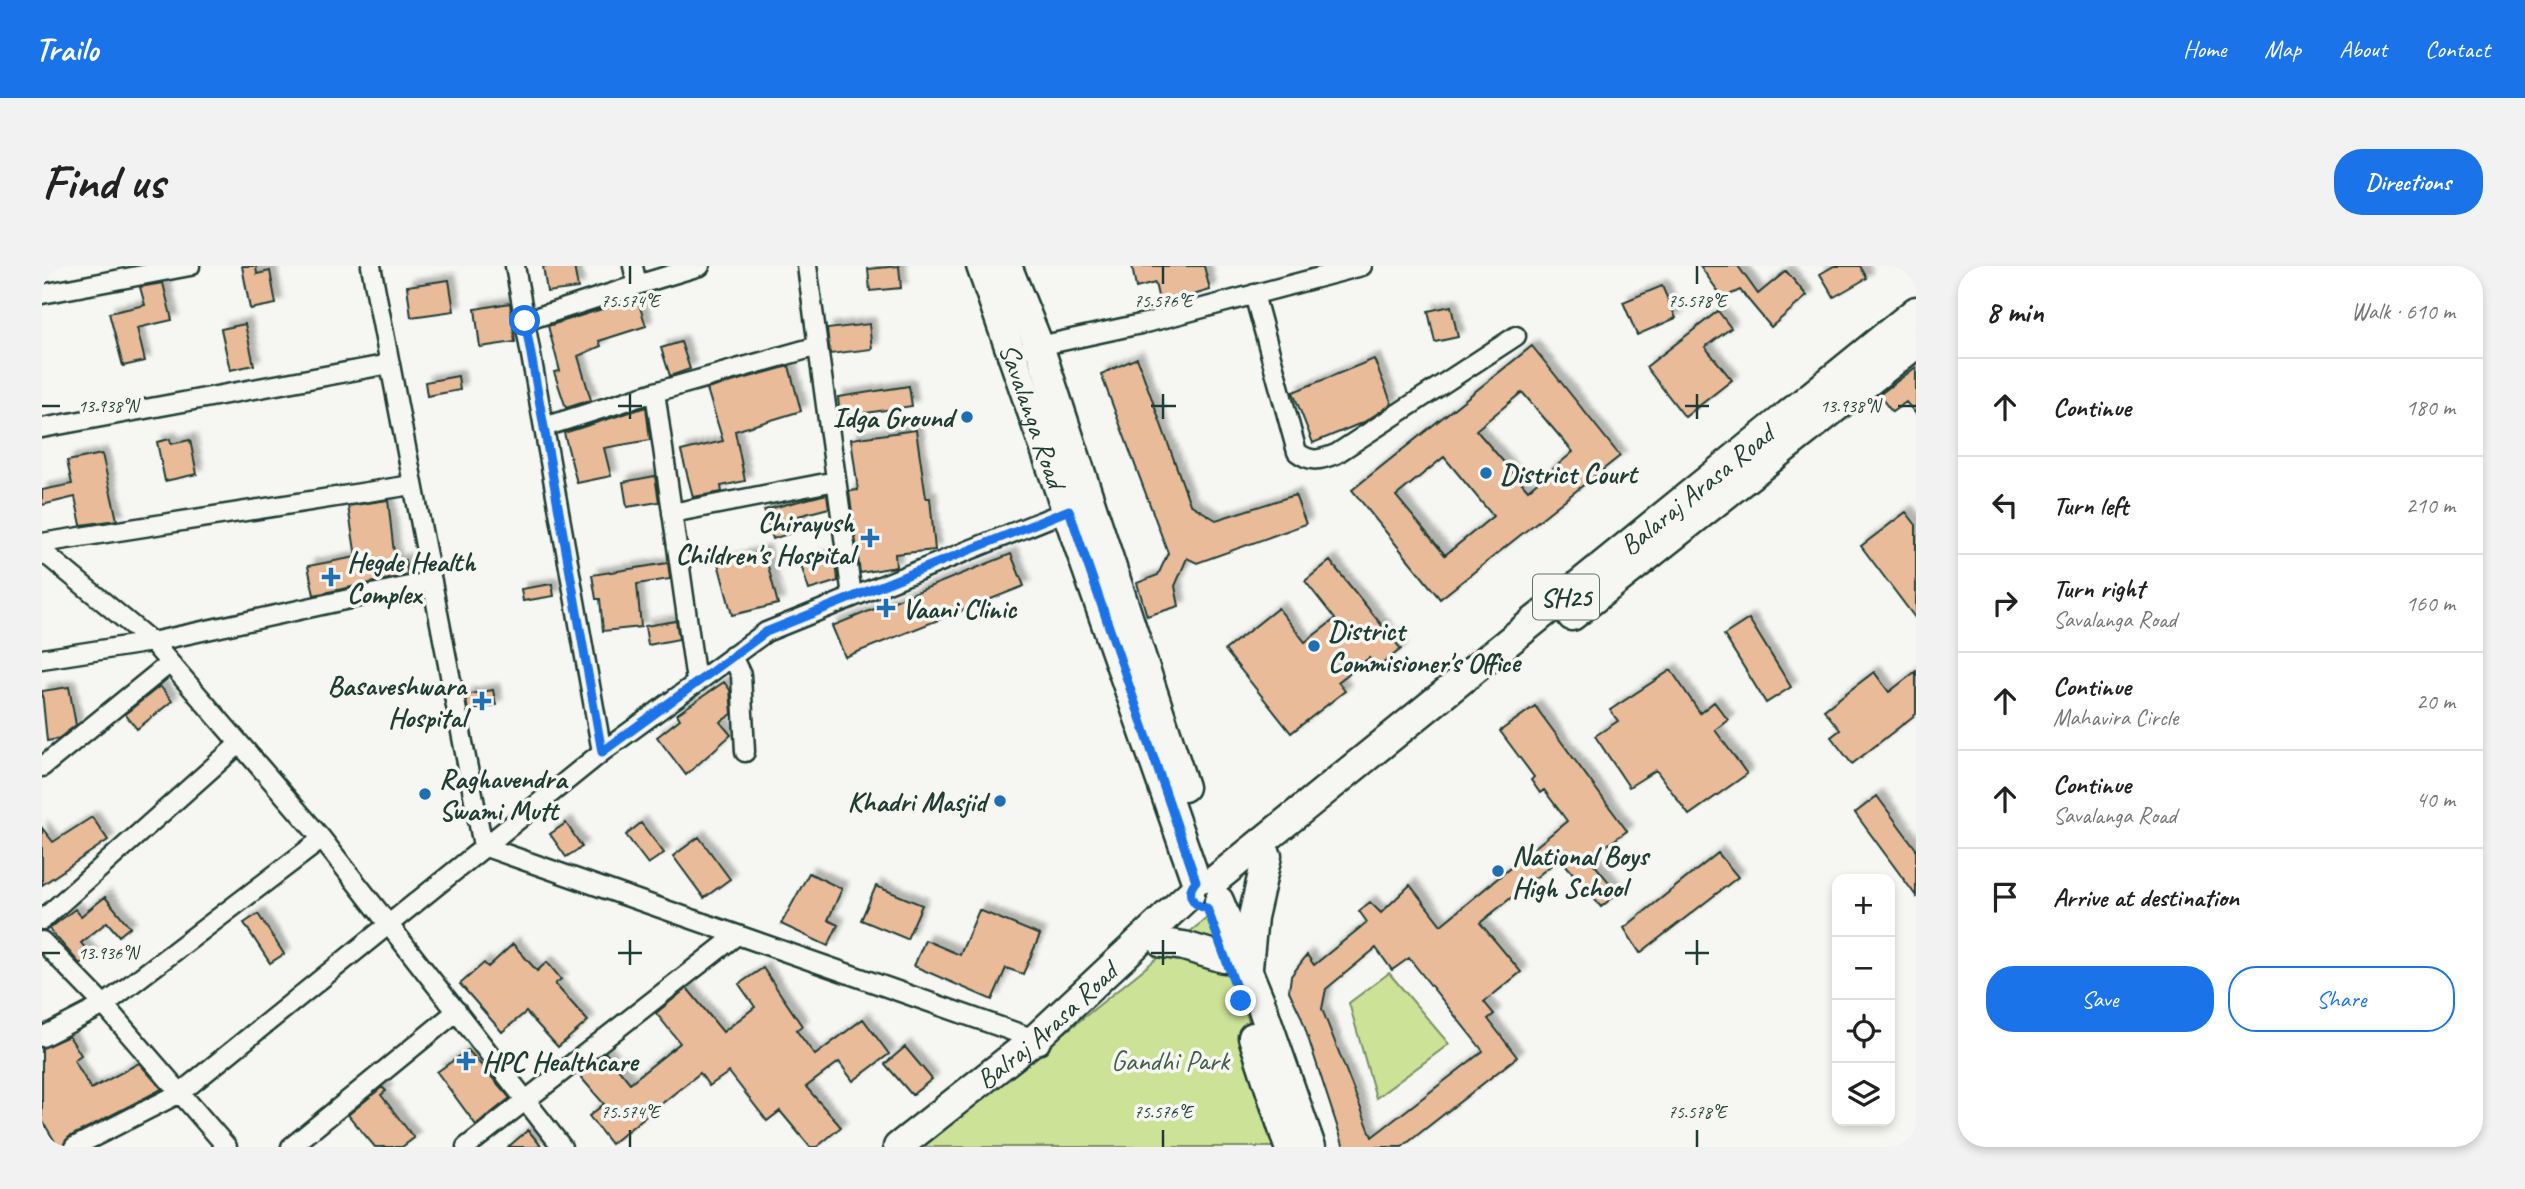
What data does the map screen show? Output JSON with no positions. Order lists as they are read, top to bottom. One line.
{"streets":{"main road":["Savalanga Road","Balaraj Arasa Road","SH25","Balraj Arasa Road"]},"crossings":[["Savalanga Road","Balaraj Arasa Road"],["Savalanga Road","Balraj Arasa Road"],["Balaraj Arasa Road","Balraj Arasa Road"]],"parks":["Gandhi Park"],"places":{"other":["Idga Ground","District Court","District Commisioner's Office","Raghavendra Swami Mutt","Khadri Masjid","National Boys High School"],"health":["Chirayush Children's Hospital","Hegde Health Complex","Vaani Clinic","Basaveshwara Hospital","HPC Healthcare"]},"page":{"header":"Trailo","nav":["Home","Map","About","Contact"],"buttons":["Directions",["Save","Share"]],"title":"Find us","heading":["8 min","Walk · 610 m"],"list":[["Continue","180 m"],["Turn left","210 m"],["Turn right","Savalanga Road","160 m"],["Continue","Mahavira Circle","20 m"],["Continue","Savalanga Road","40 m"],"Arrive at destination"],"map_buttons":["+","−"]},"coordinates":["75.574°E","75.576°E","75.578°E","13.938°N","13.936°N"]}
